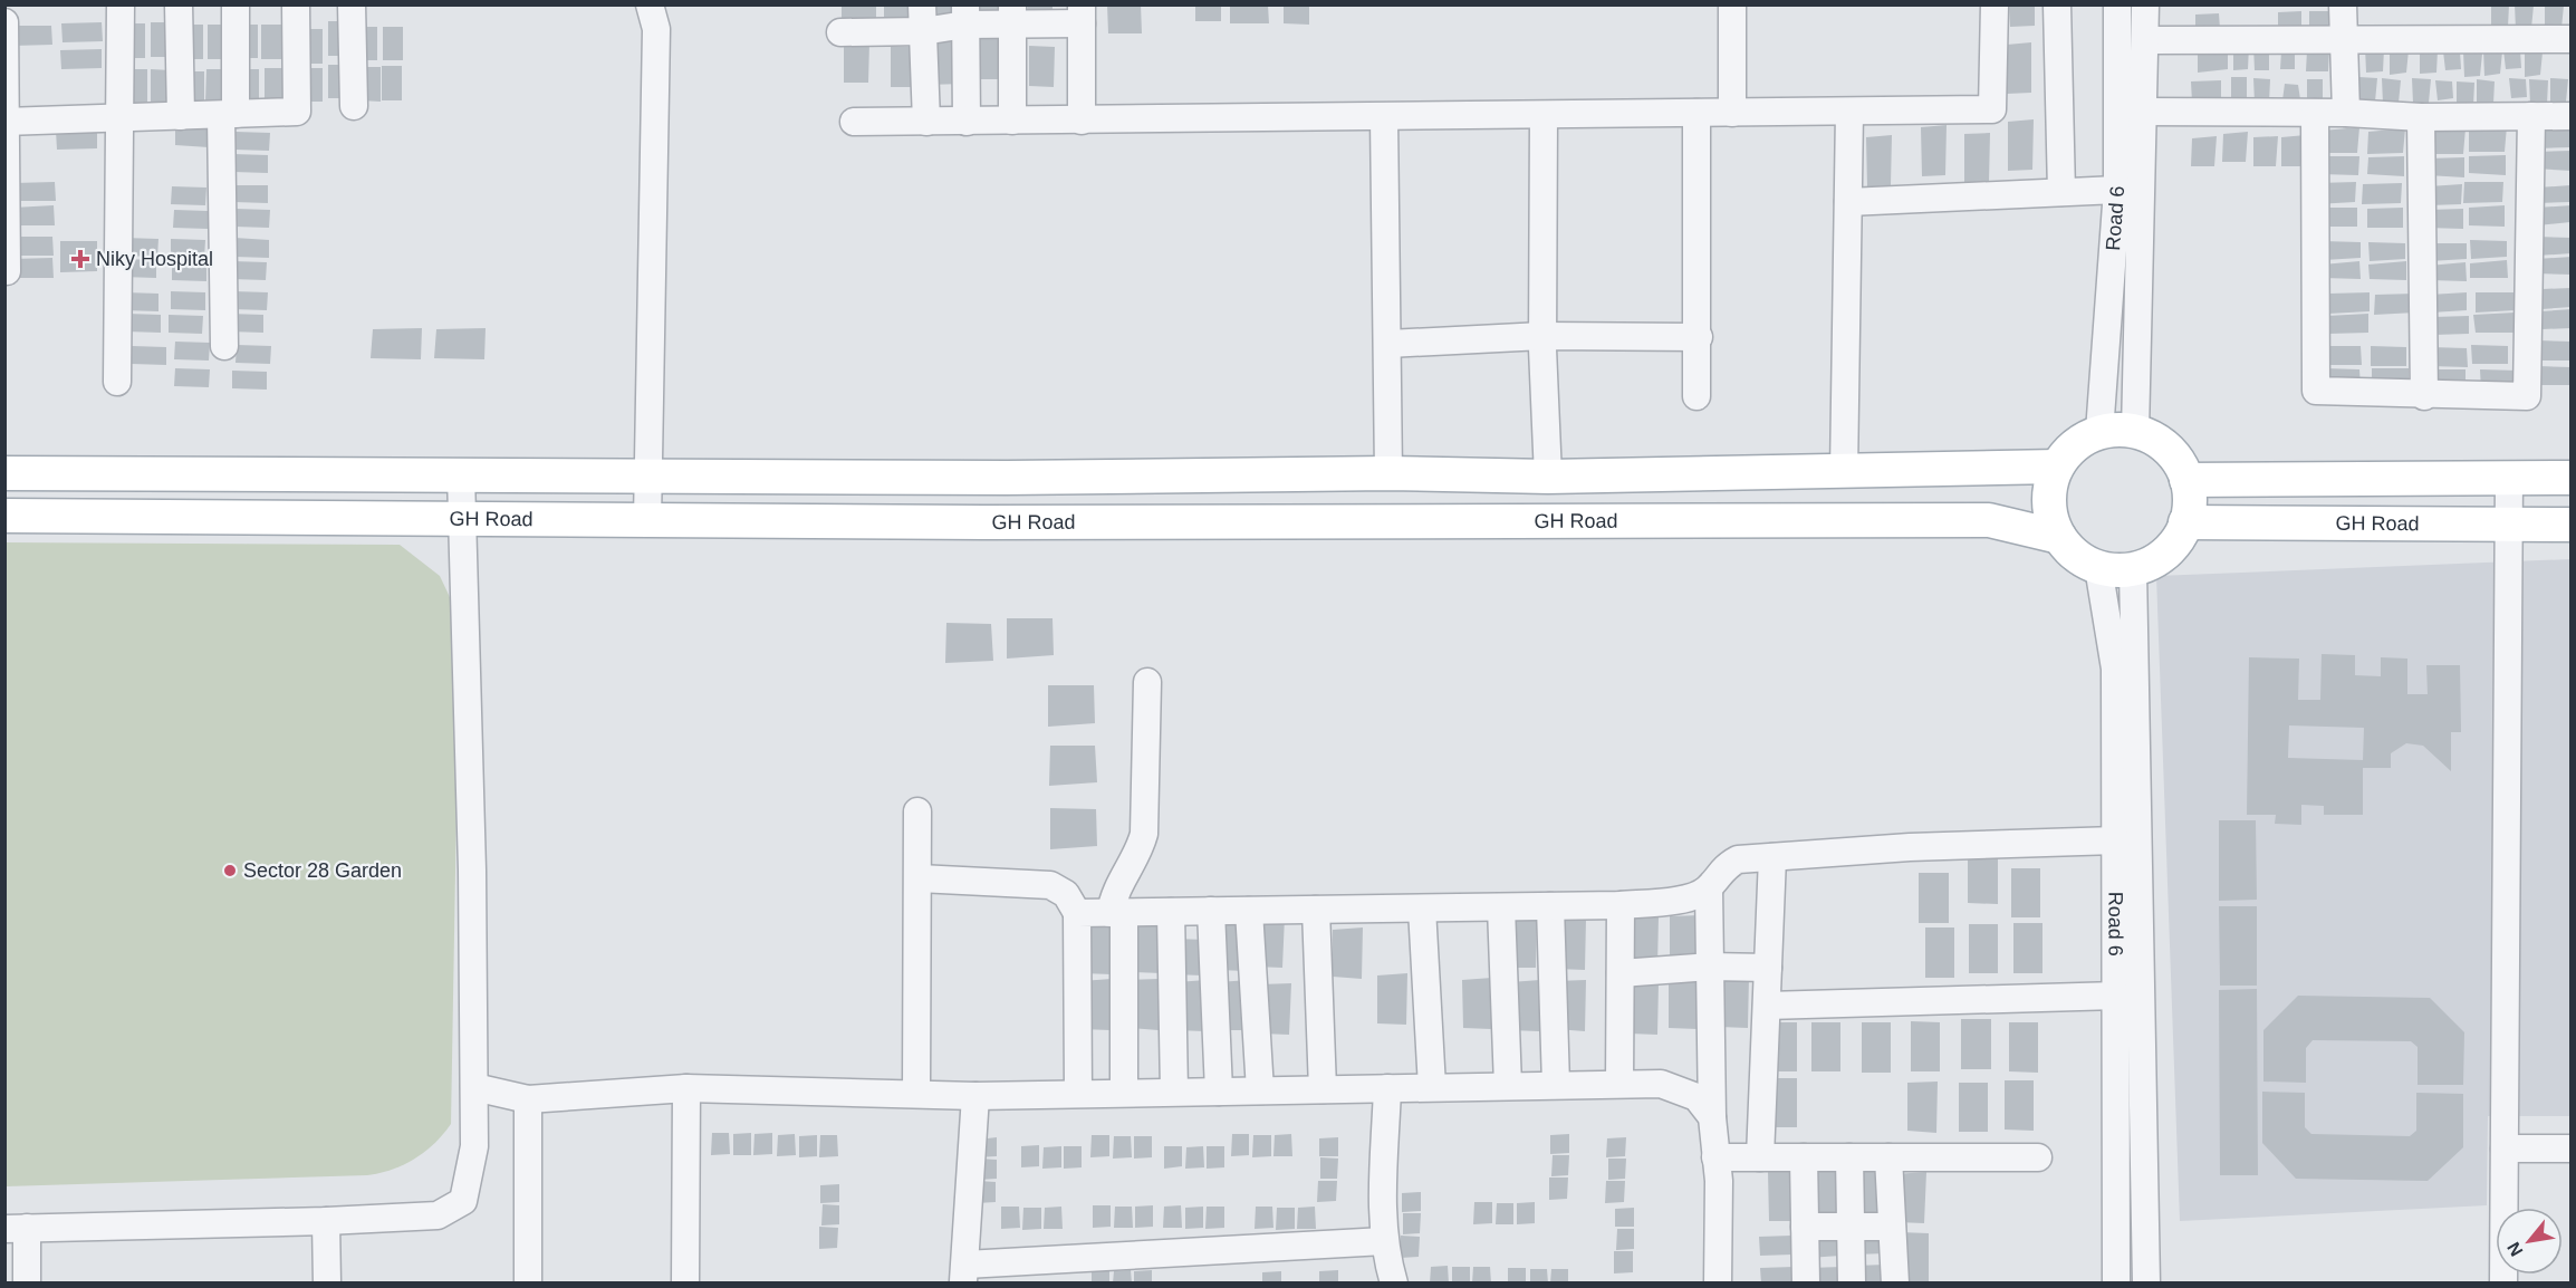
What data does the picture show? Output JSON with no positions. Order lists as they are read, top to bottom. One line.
{"streets":{"main road":["GH Road"],"street":["Road 6"]},"crossings":[["Road 6","GH Road"]],"places":{"health":["Niky Hospital"],"other":["Sector 28 Garden"]},"north":"bottom left"}
